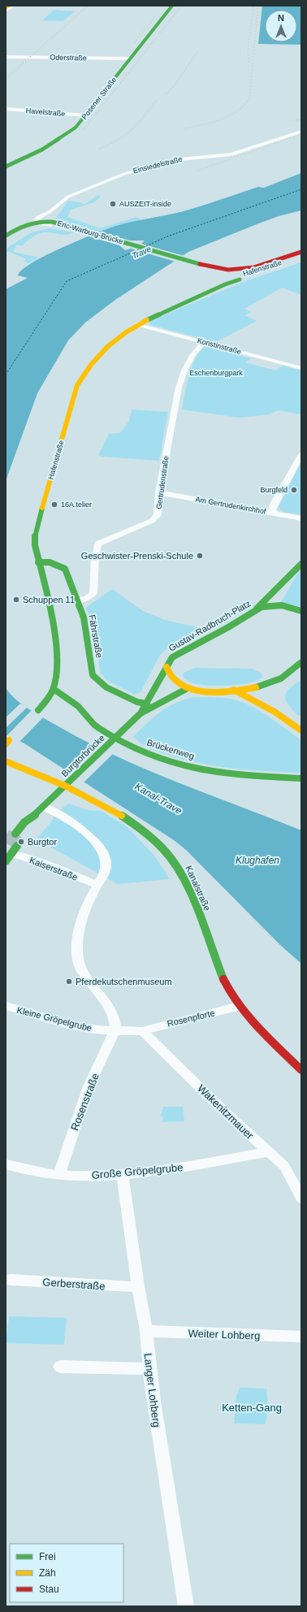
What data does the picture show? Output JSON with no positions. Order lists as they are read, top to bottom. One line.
{"streets":{"main road":["Posener Straße","Einsiedelstraße","Eric-Warburg-Brücke","Hafenstraße","Gustav-Radbruch-Platz","Fährstraße","Brückenweg","Burgtorbrücke","Kanalstraße"],"street":["Oderstraße","Havelstraße","Konstinstraße","Gertrudenstraße","Am Gertrudenkirchhof","Kaiserstraße","Rosenpforte","Kleine Gröpelgrube","Rosenstraße","Wakenitzmauer","Große Gröpelgrube","Gerberstraße","Weiter Lohberg","Langer Lohberg"]},"crossings":[["Oderstraße","Posener Straße"],["Posener Straße","Havelstraße"],["Einsiedelstraße","Eric-Warburg-Brücke"],["Eric-Warburg-Brücke","Hafenstraße"],["Hafenstraße","Konstinstraße"],["Hafenstraße","Fährstraße"],["Hafenstraße","Brückenweg"],["Konstinstraße","Gertrudenstraße"],["Gertrudenstraße","Am Gertrudenkirchhof"],["Gertrudenstraße","Fährstraße"],["Kanalstraße","Rosenpforte"],["Rosenpforte","Kleine Gröpelgrube"],["Rosenpforte","Wakenitzmauer"],["Kleine Gröpelgrube","Rosenstraße"],["Kleine Gröpelgrube","Wakenitzmauer"],["Rosenstraße","Große Gröpelgrube"],["Wakenitzmauer","Große Gröpelgrube"],["Große Gröpelgrube","Langer Lohberg"],["Gerberstraße","Langer Lohberg"],["Weiter Lohberg","Langer Lohberg"]],"water":["Trave","Kanal-Trave","Klughafen"],"parks":["Eschenburgpark","Ketten-Gang"],"places":["AUSZEIT-inside","Burgfeld","16A.telier","Geschwister-Prenski-Schule","Schuppen 11","Burgtor","Pferdekutschenmuseum"],"legend":["Frei","Zäh","Stau"],"north":"top"}
